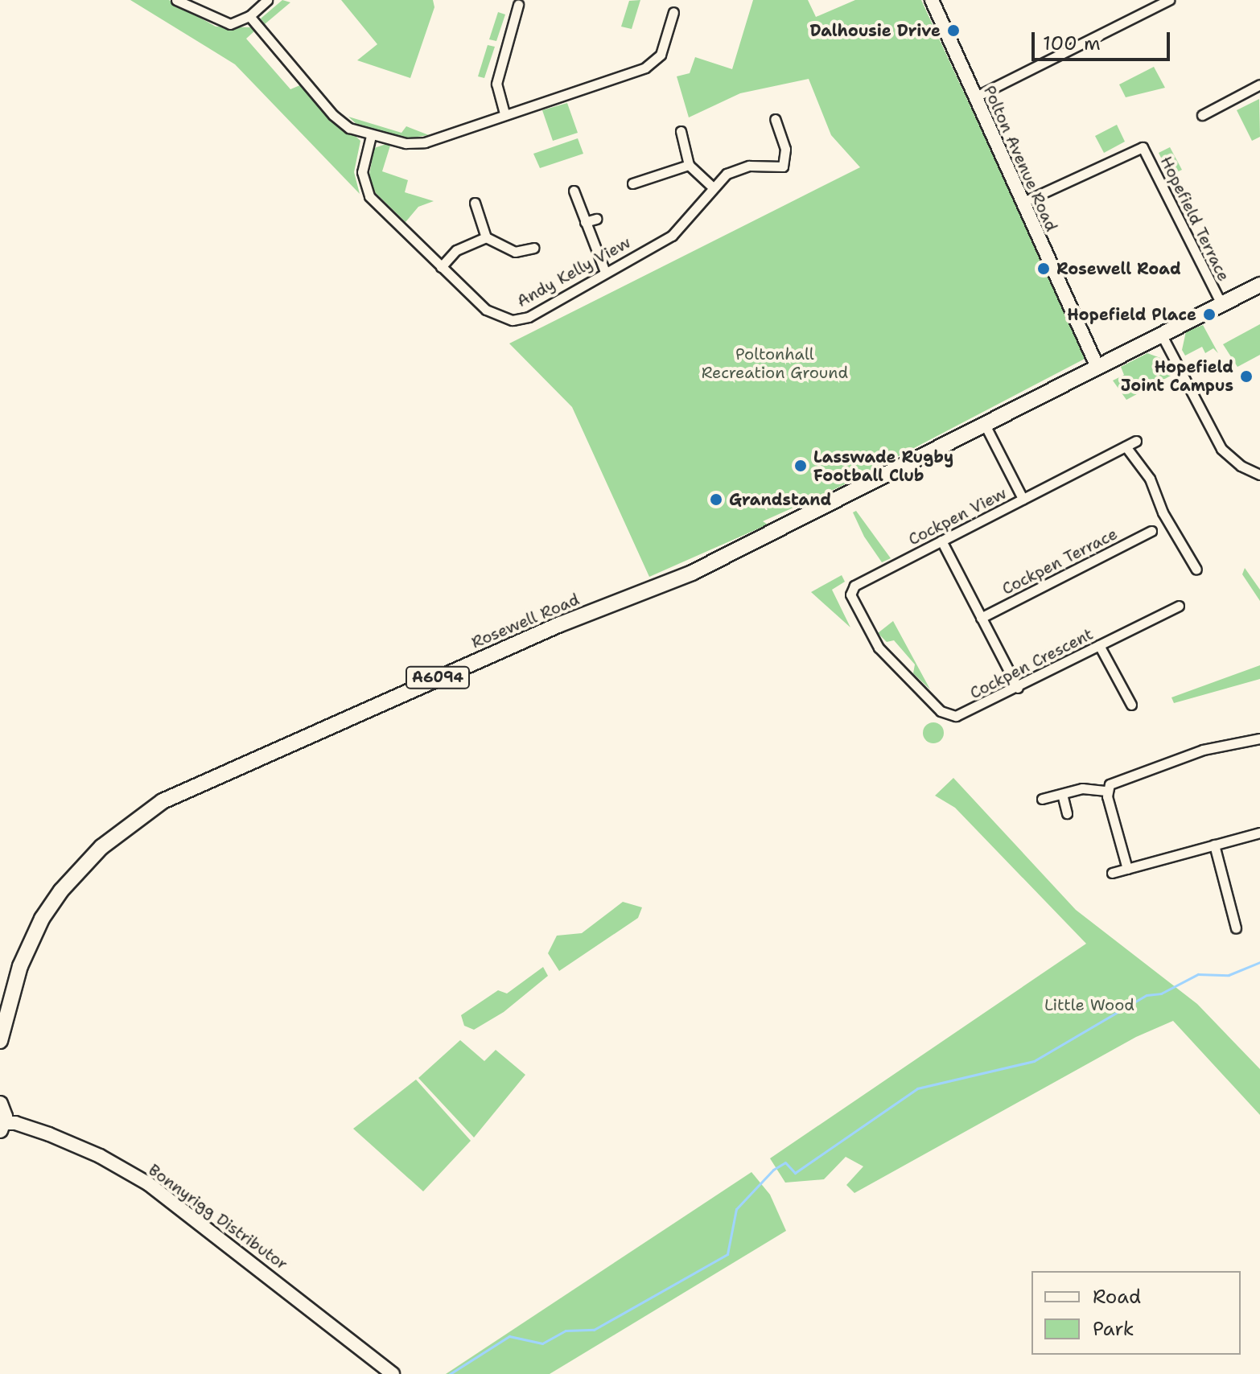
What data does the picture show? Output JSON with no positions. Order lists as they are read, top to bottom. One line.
{"streets":{"main road":["Polton Avenue Road","Rosewell Road","A6094","Bonnyrigg Distributor"],"street":["Hopefield Terrace","Andy Kelly View","Cockpen View","Cockpen Terrace","Cockpen Crescent"]},"crossings":[["Polton Avenue Road","Hopefield Terrace"],["Polton Avenue Road","Rosewell Road"],["Polton Avenue Road","A6094"],["Hopefield Terrace","A6094"],["Cockpen View","Cockpen Crescent"],["Rosewell Road","A6094"]],"parks":["Poltonhall Recreation Ground","Little Wood"],"places":["Dalhousie Drive","Rosewell Road","Hopefield Place","Hopefield Joint Campus","Lasswade Rugby Football Club","Grandstand"],"legend":["Road","Park"],"scale_bar":"100 m"}
